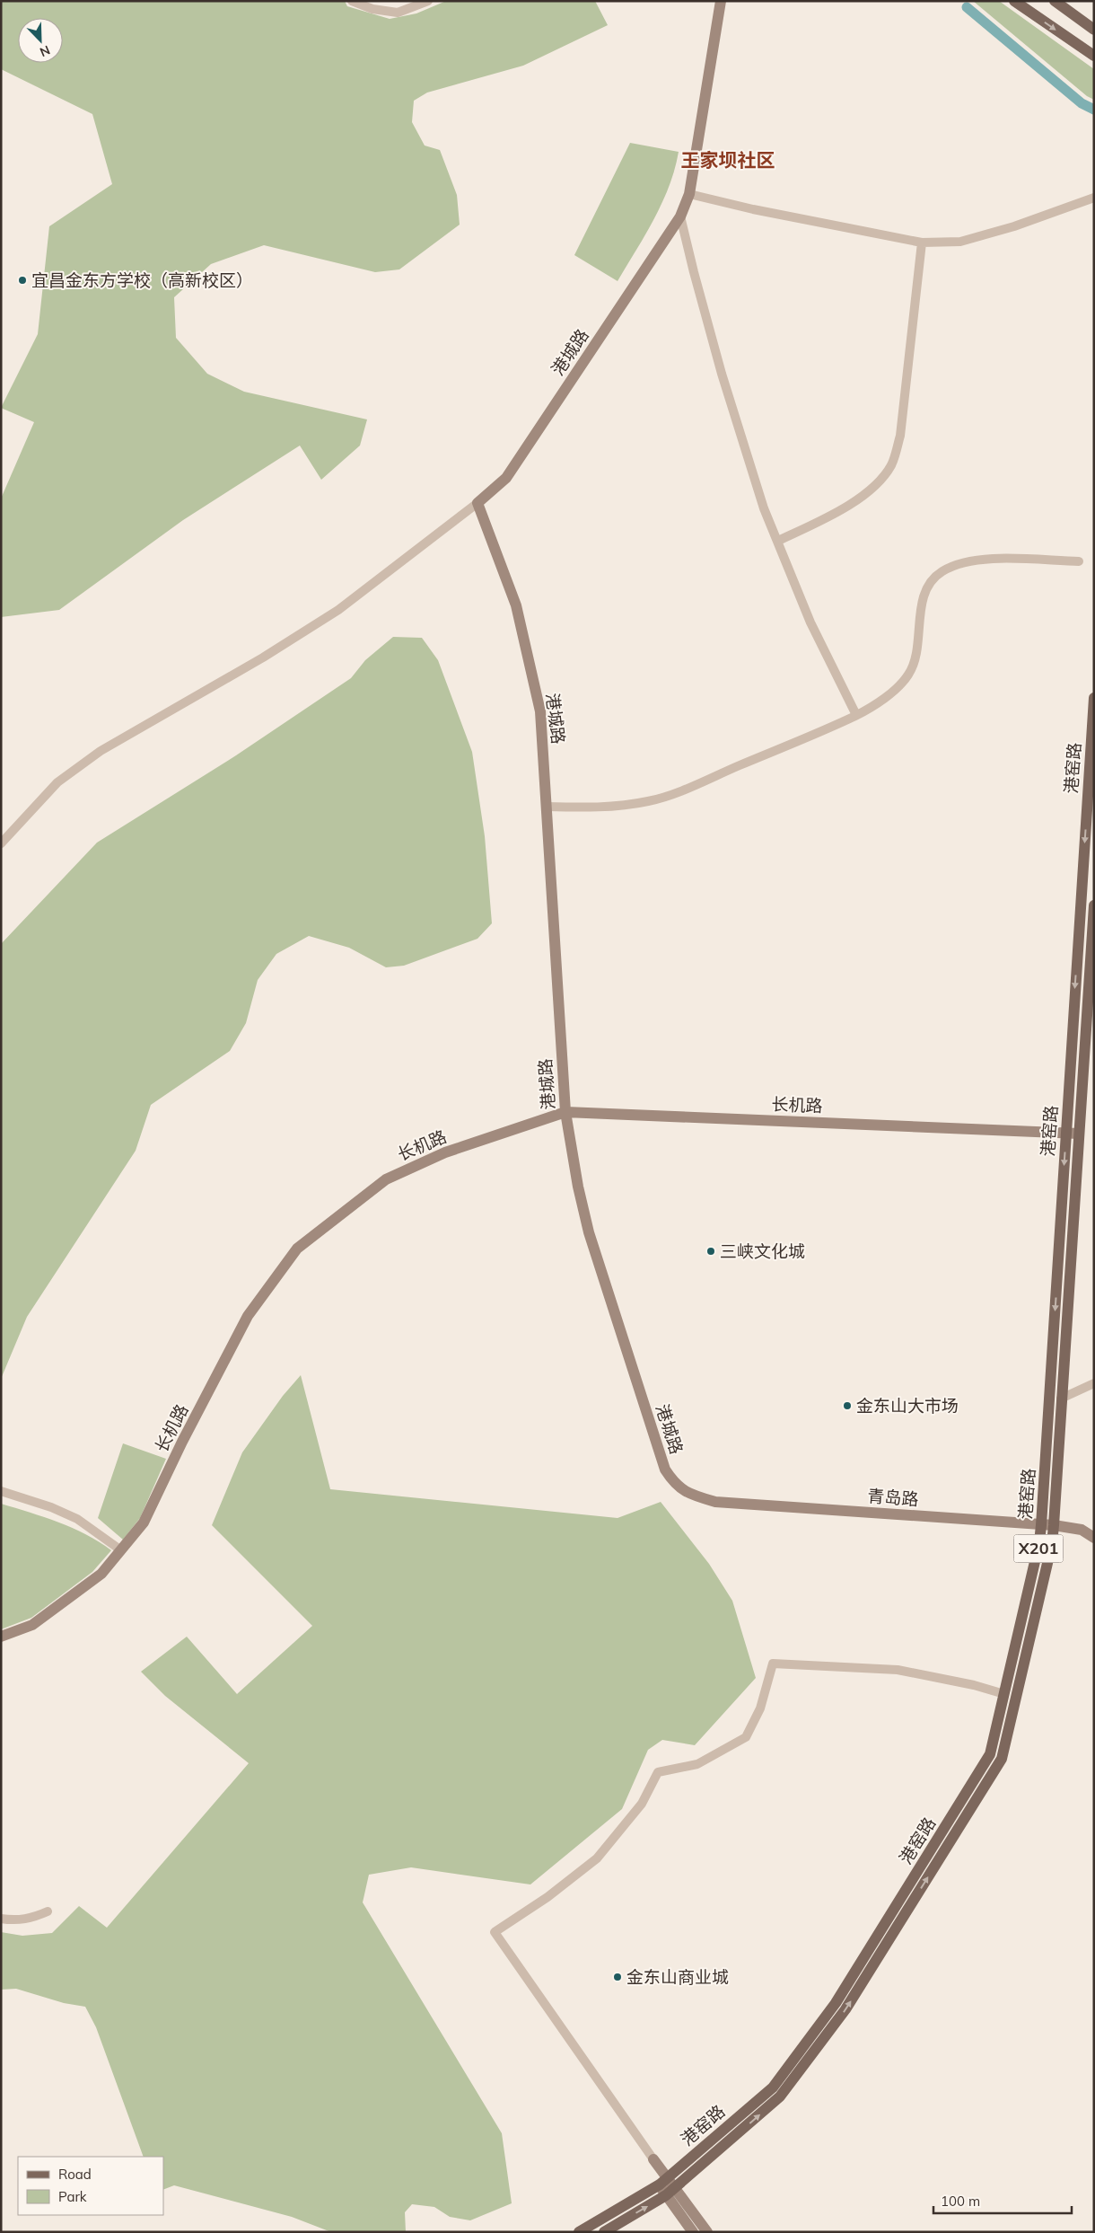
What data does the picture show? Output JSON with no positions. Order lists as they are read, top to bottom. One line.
{"streets":{"main road":["港窑路","X201"],"street":["港城路","长机路","青岛路"]},"crossings":[["港城路","长机路"],["港城路","青岛路"],["港窑路","长机路"],["港窑路","青岛路"]],"districts":["王家坝社区"],"places":["宜昌金东方学校（高新校区）","三峡文化城","金东山大市场","金东山商业城"],"legend":["Road","Park"],"scale_bar":"100 m","north":"bottom right"}
